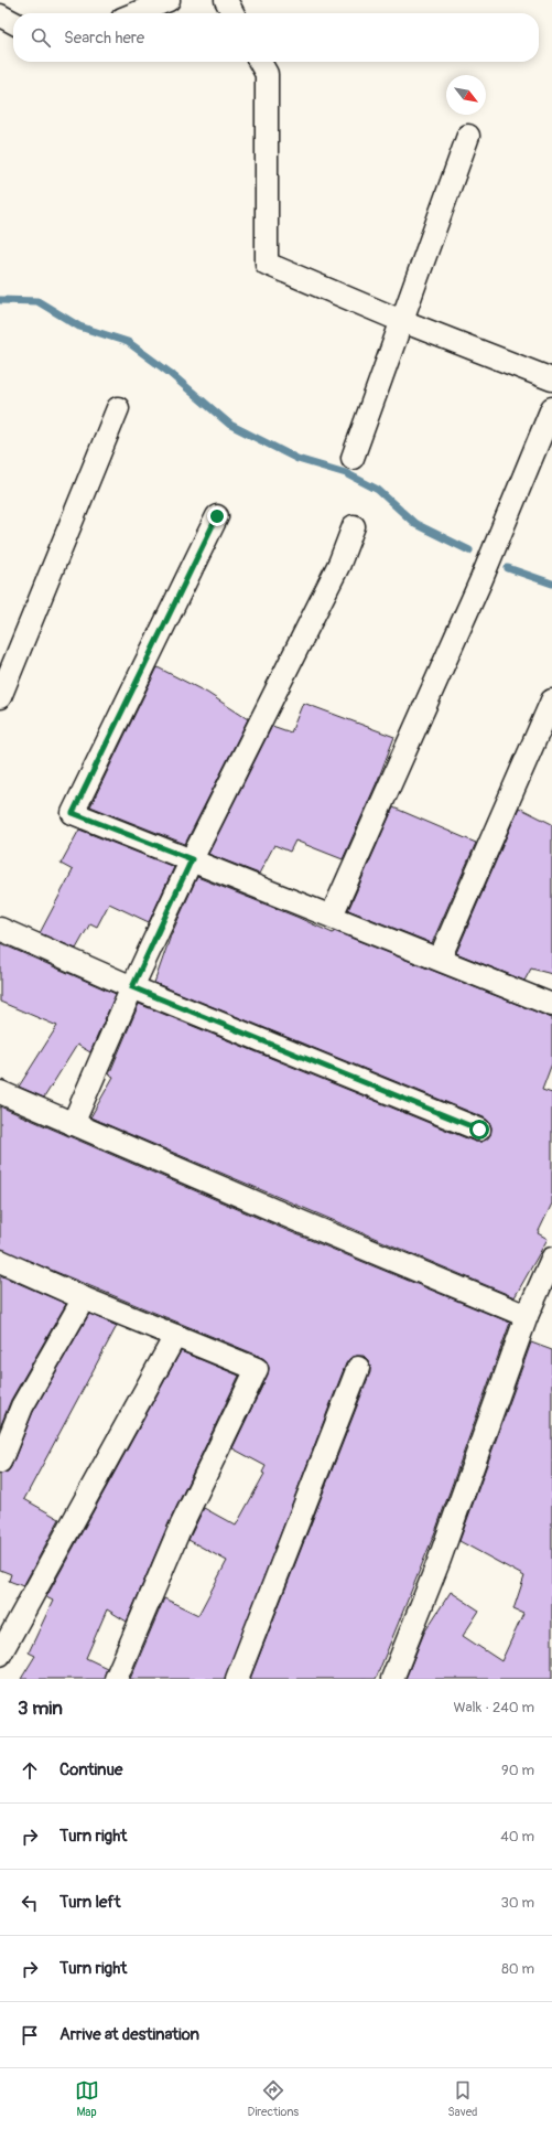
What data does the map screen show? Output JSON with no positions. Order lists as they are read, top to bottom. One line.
{"north":"bottom right","page":{"search":"Search here","heading":["3 min","Walk · 240 m"],"list":[["Continue","90 m"],["Turn right","40 m"],["Turn left","30 m"],["Turn right","80 m"],"Arrive at destination"],"nav":["Map","Directions","Saved"]}}
